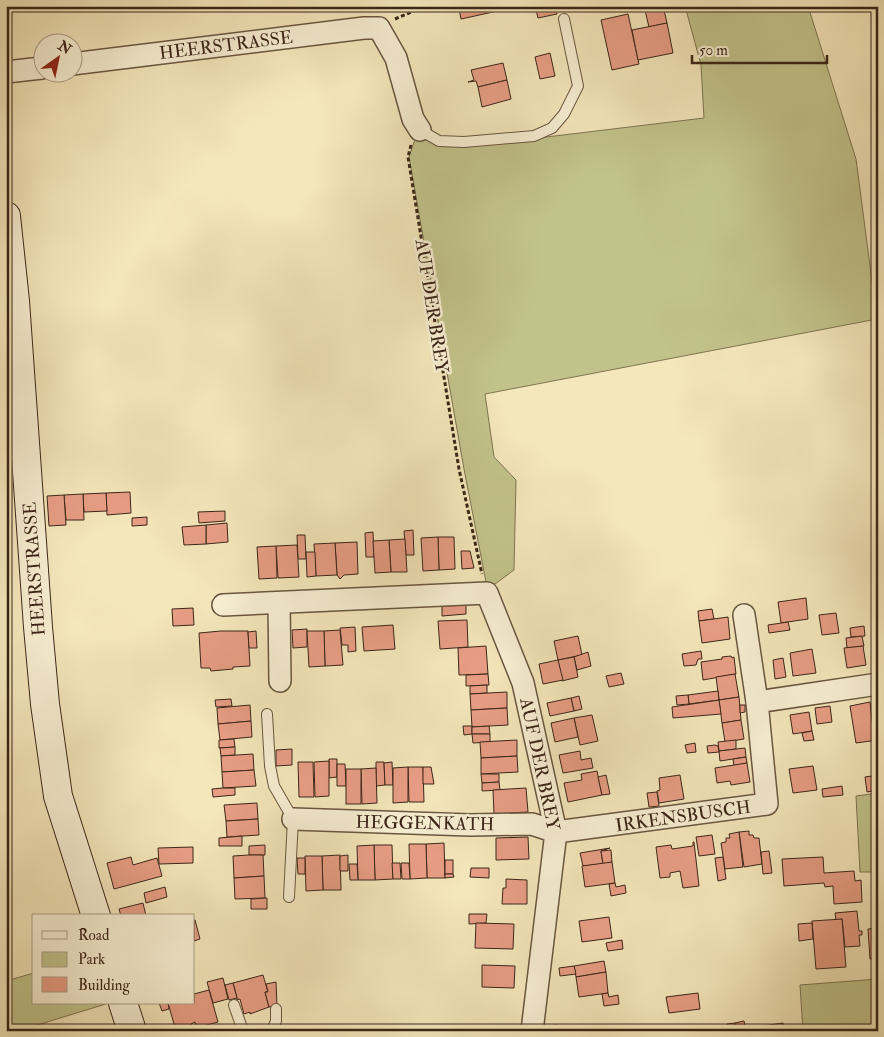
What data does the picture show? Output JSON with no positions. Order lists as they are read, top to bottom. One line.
{"streets":{"main road":["HEERSTRASSE"],"street":["AUF DER BREY","IRKENSBUSCH","HEGGENKATH"]},"crossings":[["AUF DER BREY","IRKENSBUSCH"],["AUF DER BREY","HEGGENKATH"],["IRKENSBUSCH","HEGGENKATH"]],"legend":["Road","Park","Building"],"scale_bar":"50 m","north":"top right"}
